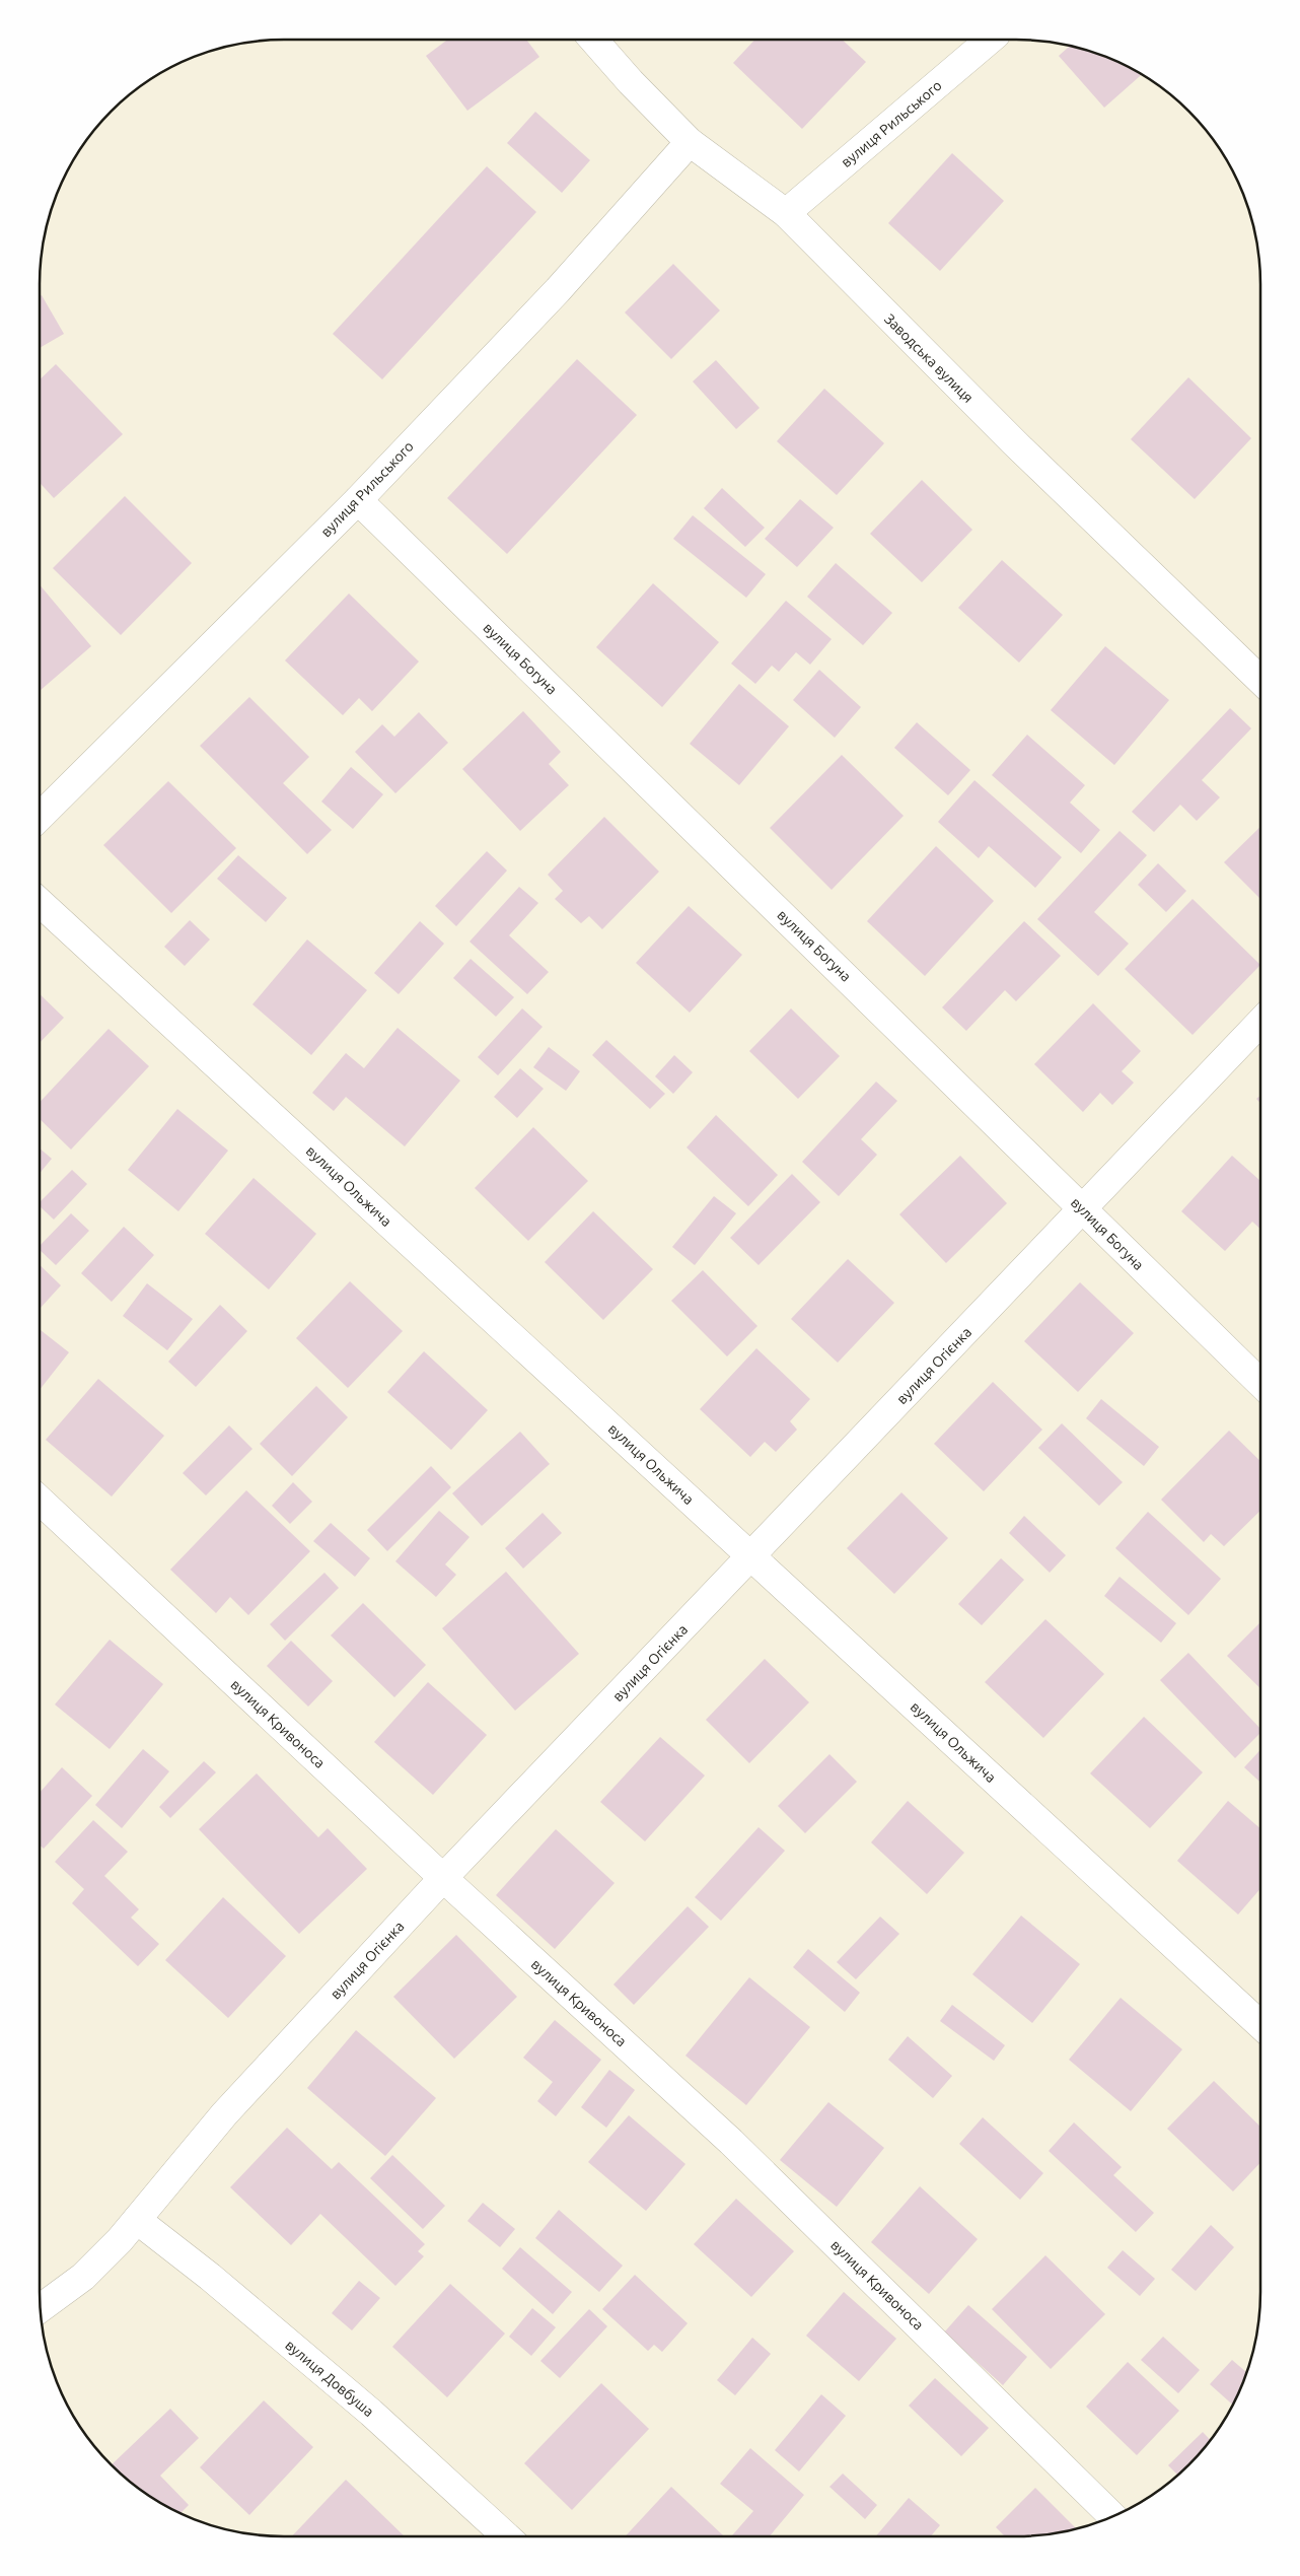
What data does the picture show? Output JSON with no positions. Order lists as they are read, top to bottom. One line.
{"streets":{"street":["вулиця Рильського","Заводська вулиця","вулиця Богуна","вулиця Ольжича","вулиця Огієнка","вулиця Кривоноса","вулиця Довбуша"]},"crossings":[["вулиця Рильського","Заводська вулиця"],["вулиця Рильського","вулиця Богуна"],["вулиця Богуна","вулиця Огієнка"],["вулиця Ольжича","вулиця Огієнка"],["вулиця Огієнка","вулиця Кривоноса"],["вулиця Огієнка","вулиця Довбуша"]]}
